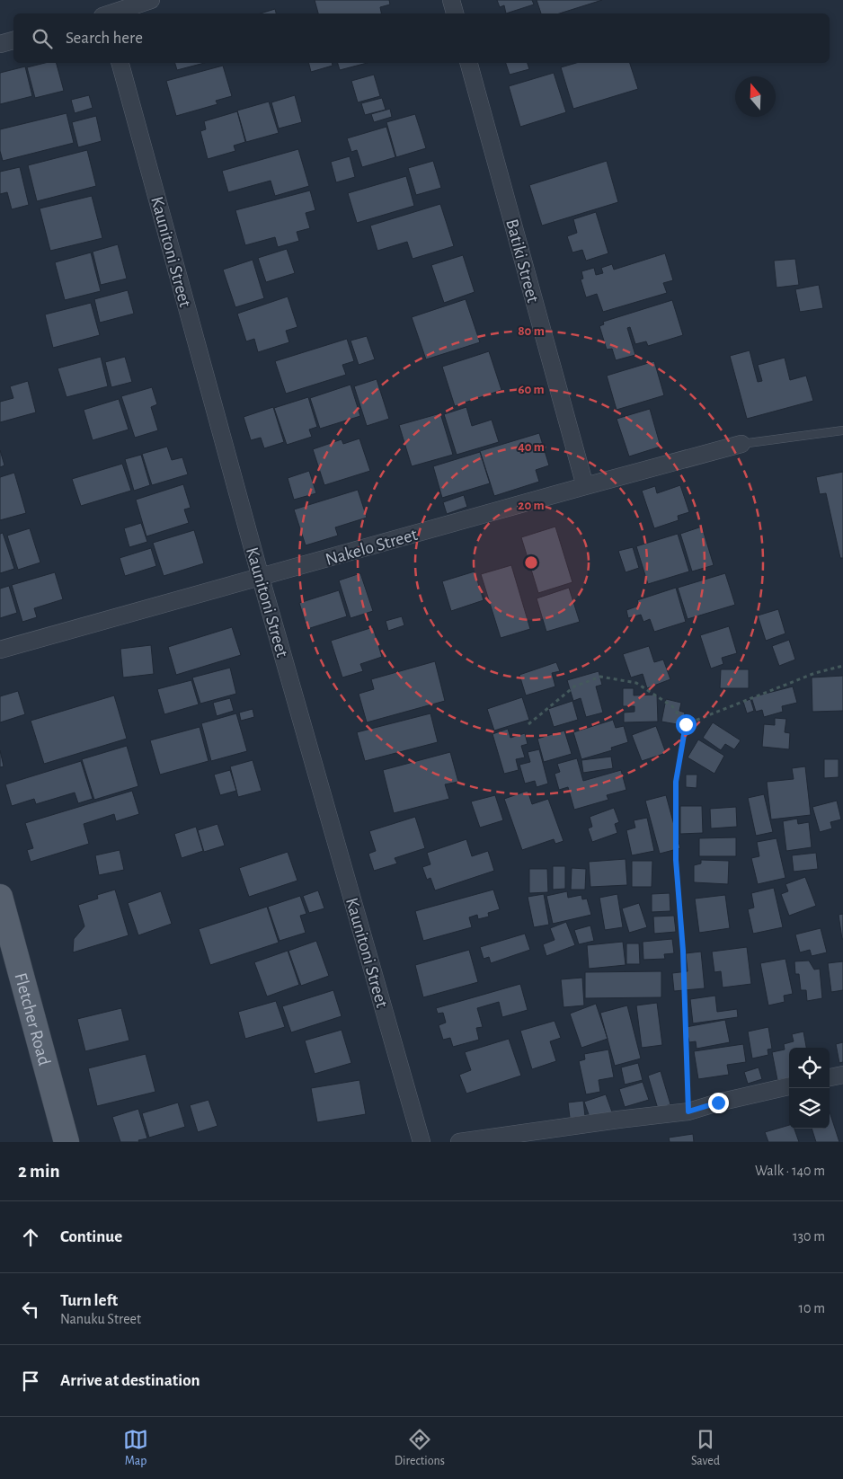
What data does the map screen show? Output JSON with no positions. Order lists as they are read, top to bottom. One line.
{"streets":{"main road":["Fletcher Road"],"street":["Kaunitoni Street","Batiki Street","Nakelo Street"]},"crossings":[["Kaunitoni Street","Nakelo Street"],["Batiki Street","Nakelo Street"]],"north":"top","page":{"search":"Search here","heading":["2 min","Walk · 140 m"],"list":[["Continue","130 m"],["Turn left","Nanuku Street","10 m"],"Arrive at destination"],"nav":["Map","Directions","Saved"]},"rings":["80 m","60 m","40 m","20 m"]}
